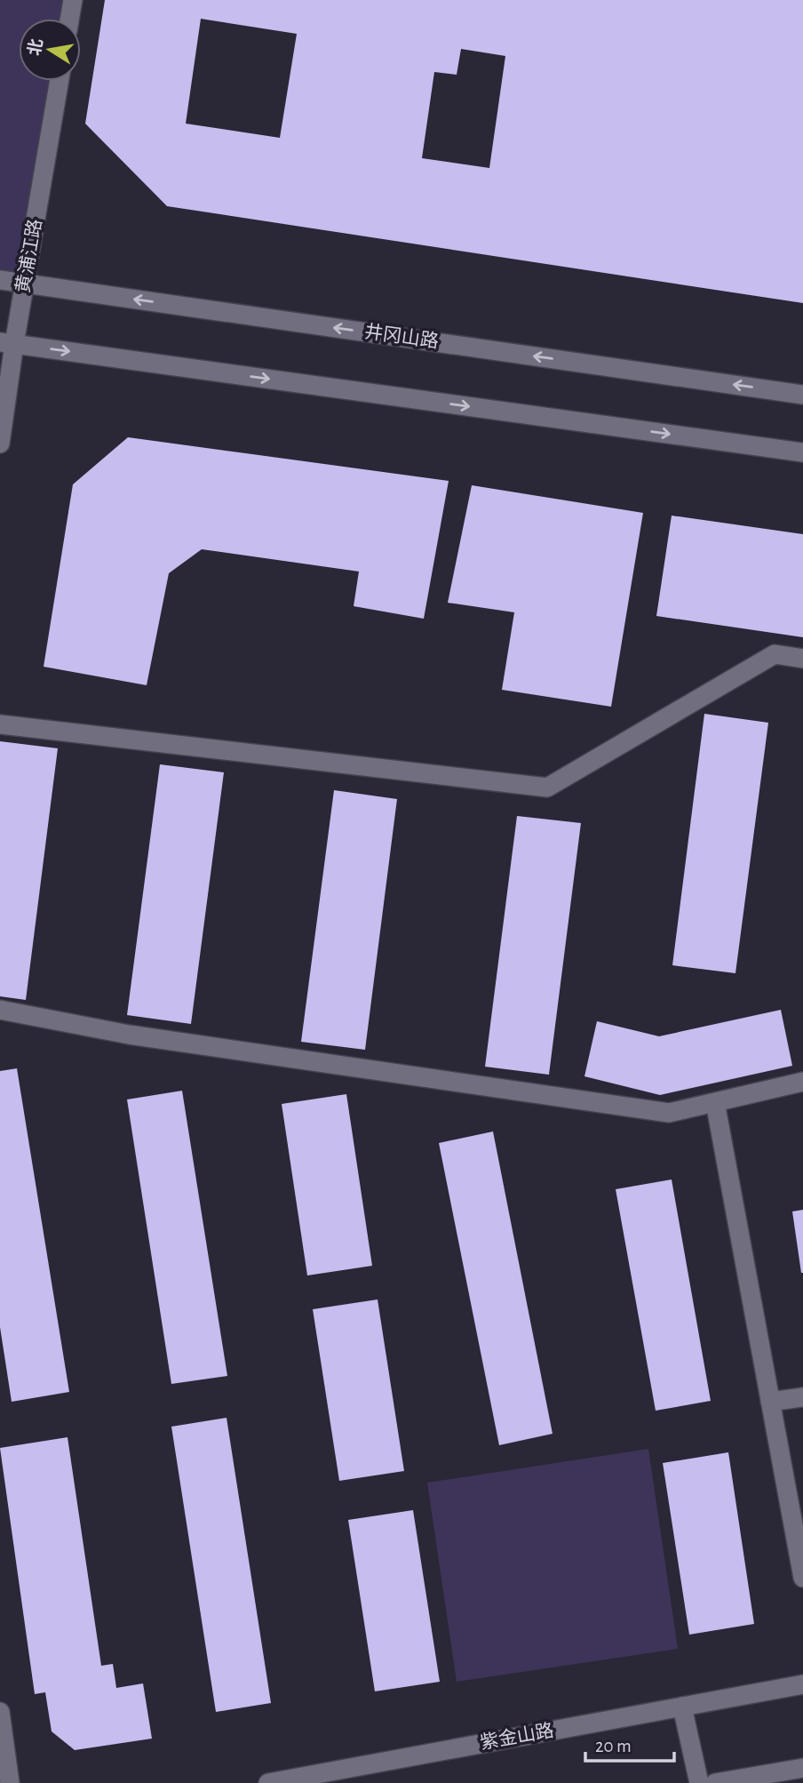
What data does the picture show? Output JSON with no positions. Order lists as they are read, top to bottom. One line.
{"streets":{"street":["黄浦江路","井冈山路","紫金山路"]},"crossings":[["黄浦江路","井冈山路"]],"scale_bar":"20 m","north":"left"}
